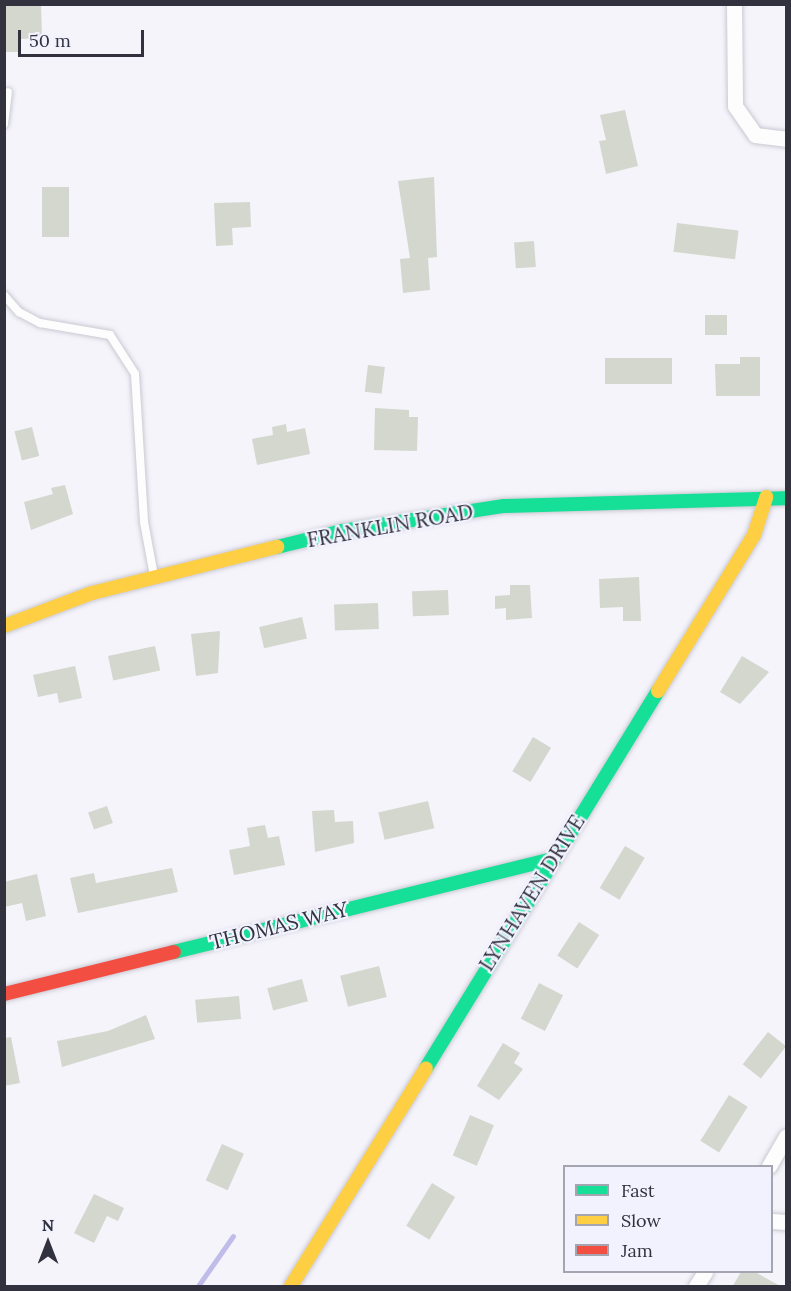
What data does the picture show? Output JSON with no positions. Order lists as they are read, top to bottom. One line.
{"streets":{"street":["FRANKLIN ROAD","LYNHAVEN DRIVE","THOMAS WAY"]},"crossings":[["FRANKLIN ROAD","LYNHAVEN DRIVE"],["LYNHAVEN DRIVE","THOMAS WAY"]],"legend":["Fast","Slow","Jam"],"scale_bar":"50 m","north":"top"}
